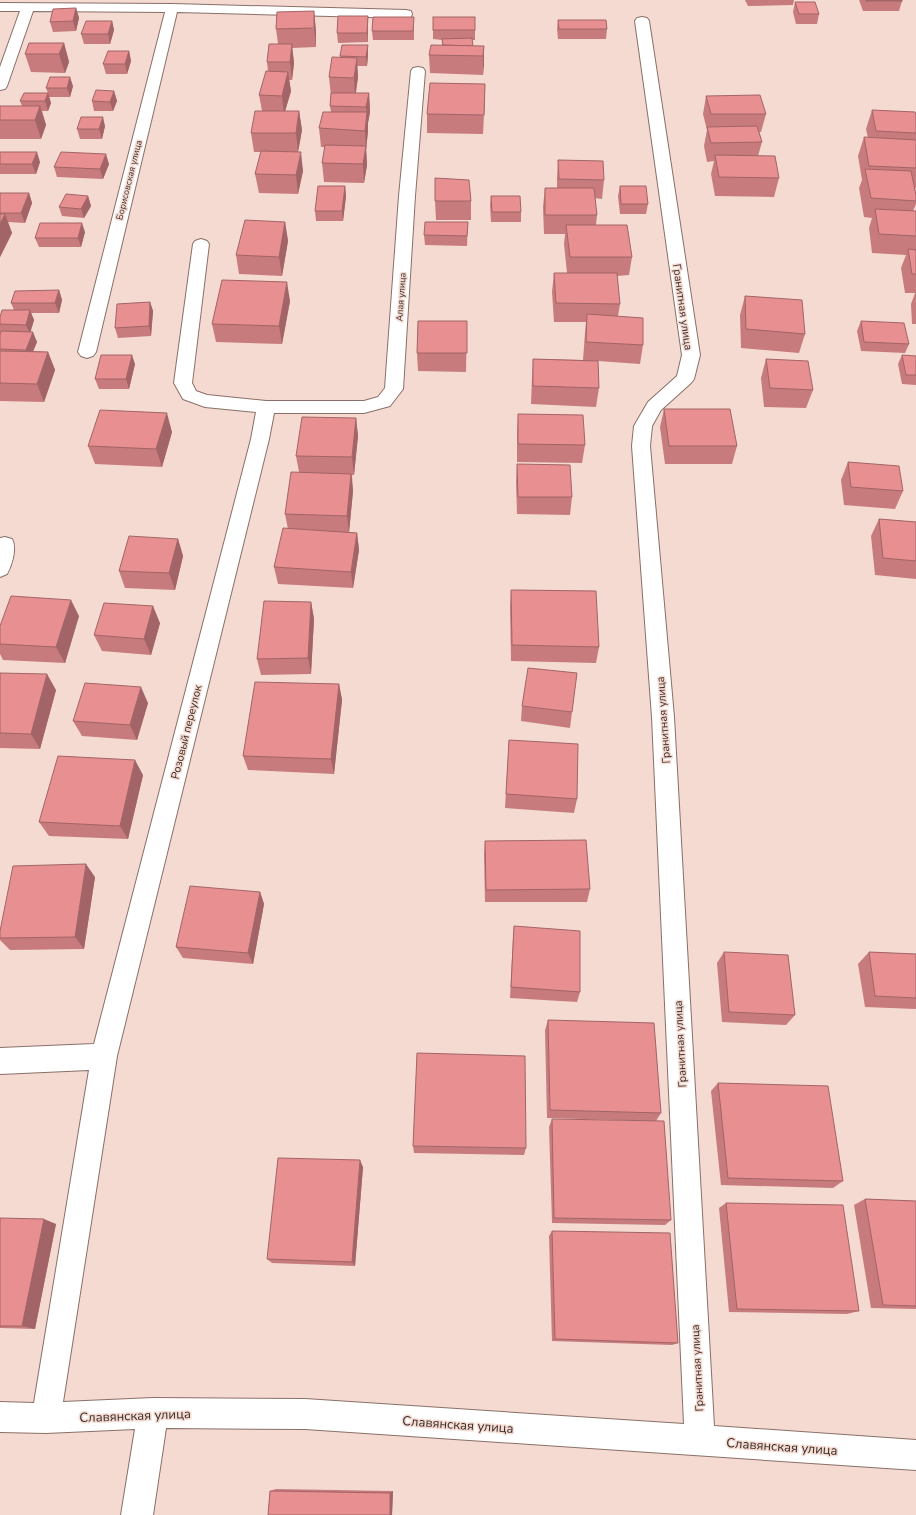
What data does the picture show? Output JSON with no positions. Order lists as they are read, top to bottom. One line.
{"streets":{"street":["Борисовская улица","Алая улица","Гранитная улица","Розовый переулок","Славянская улица"]},"crossings":[["Алая улица","Розовый переулок"],["Гранитная улица","Славянская улица"],["Розовый переулок","Славянская улица"]]}
